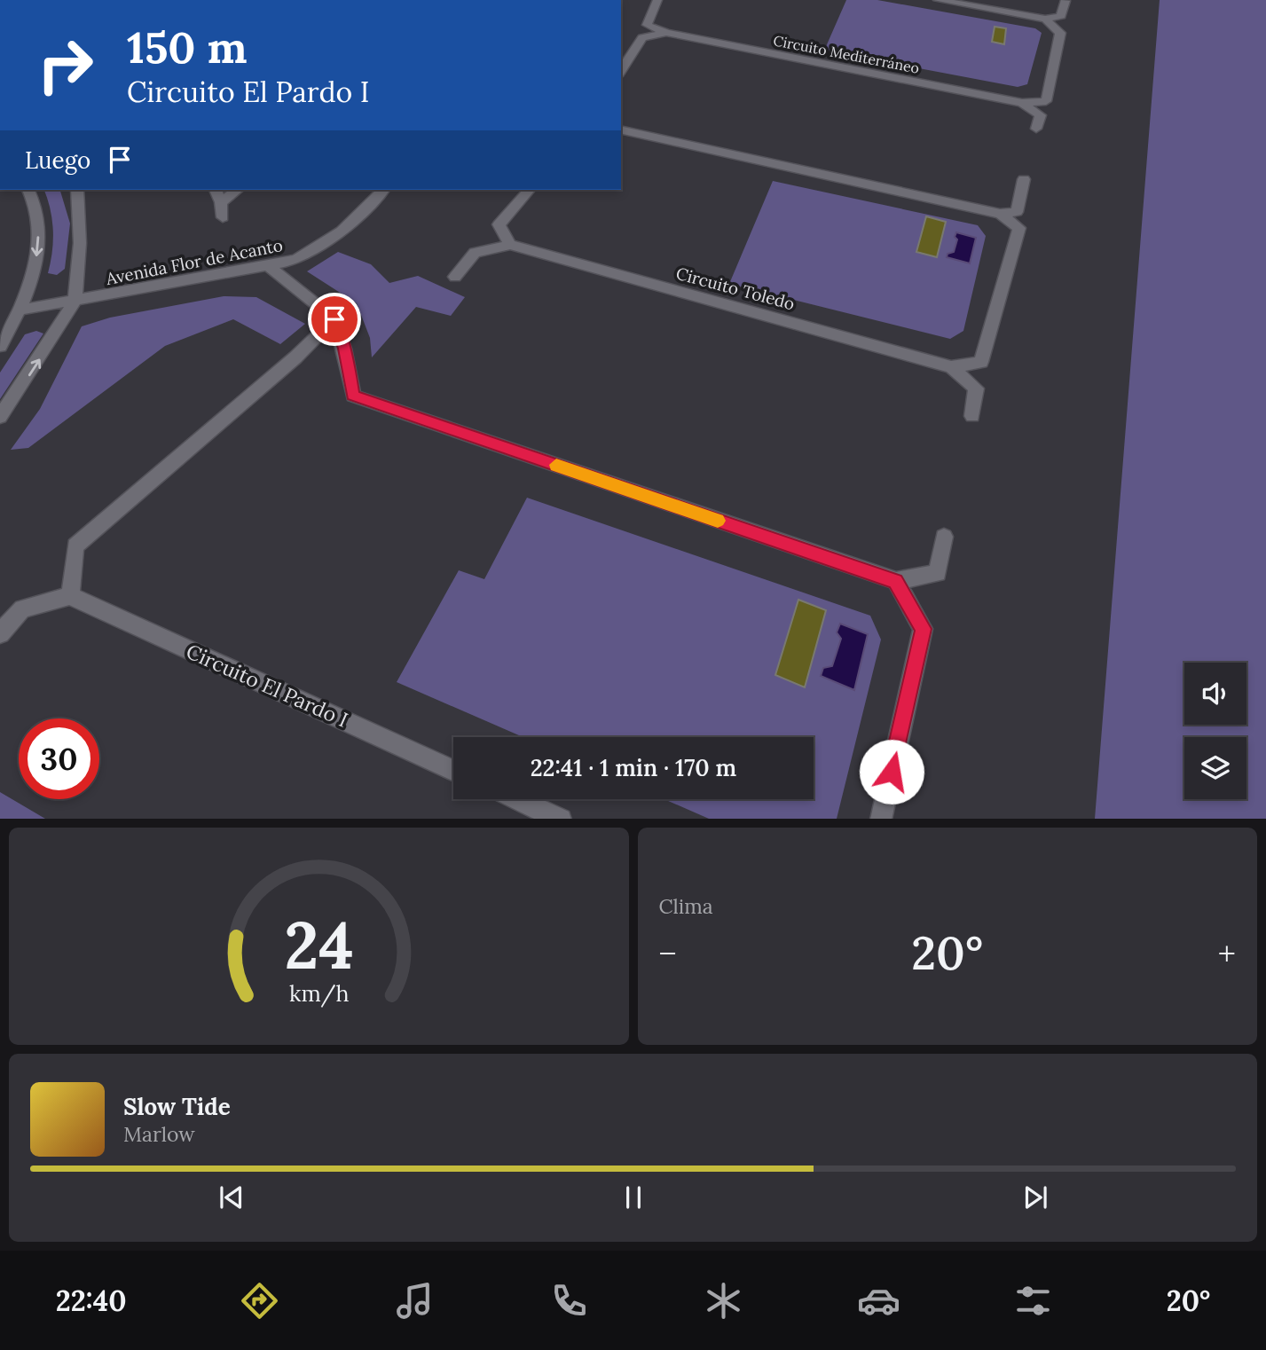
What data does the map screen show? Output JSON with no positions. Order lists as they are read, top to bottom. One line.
{"streets":{"street":["Circuito Mediterráneo","Avenida Flor de Acanto","Circuito Toledo","Circuito El Pardo I"]},"page":{"turn":["150 m","Circuito El Pardo I"],"then":"Luego","limit":"30","trip":"22:41 · 1 min · 170 m","tile":"Clima","heat":["−","20°","+"],"song":["Slow Tide","Marlow"],"tabs":["22:40","20°"],"gauge":["24","km/h"]}}
